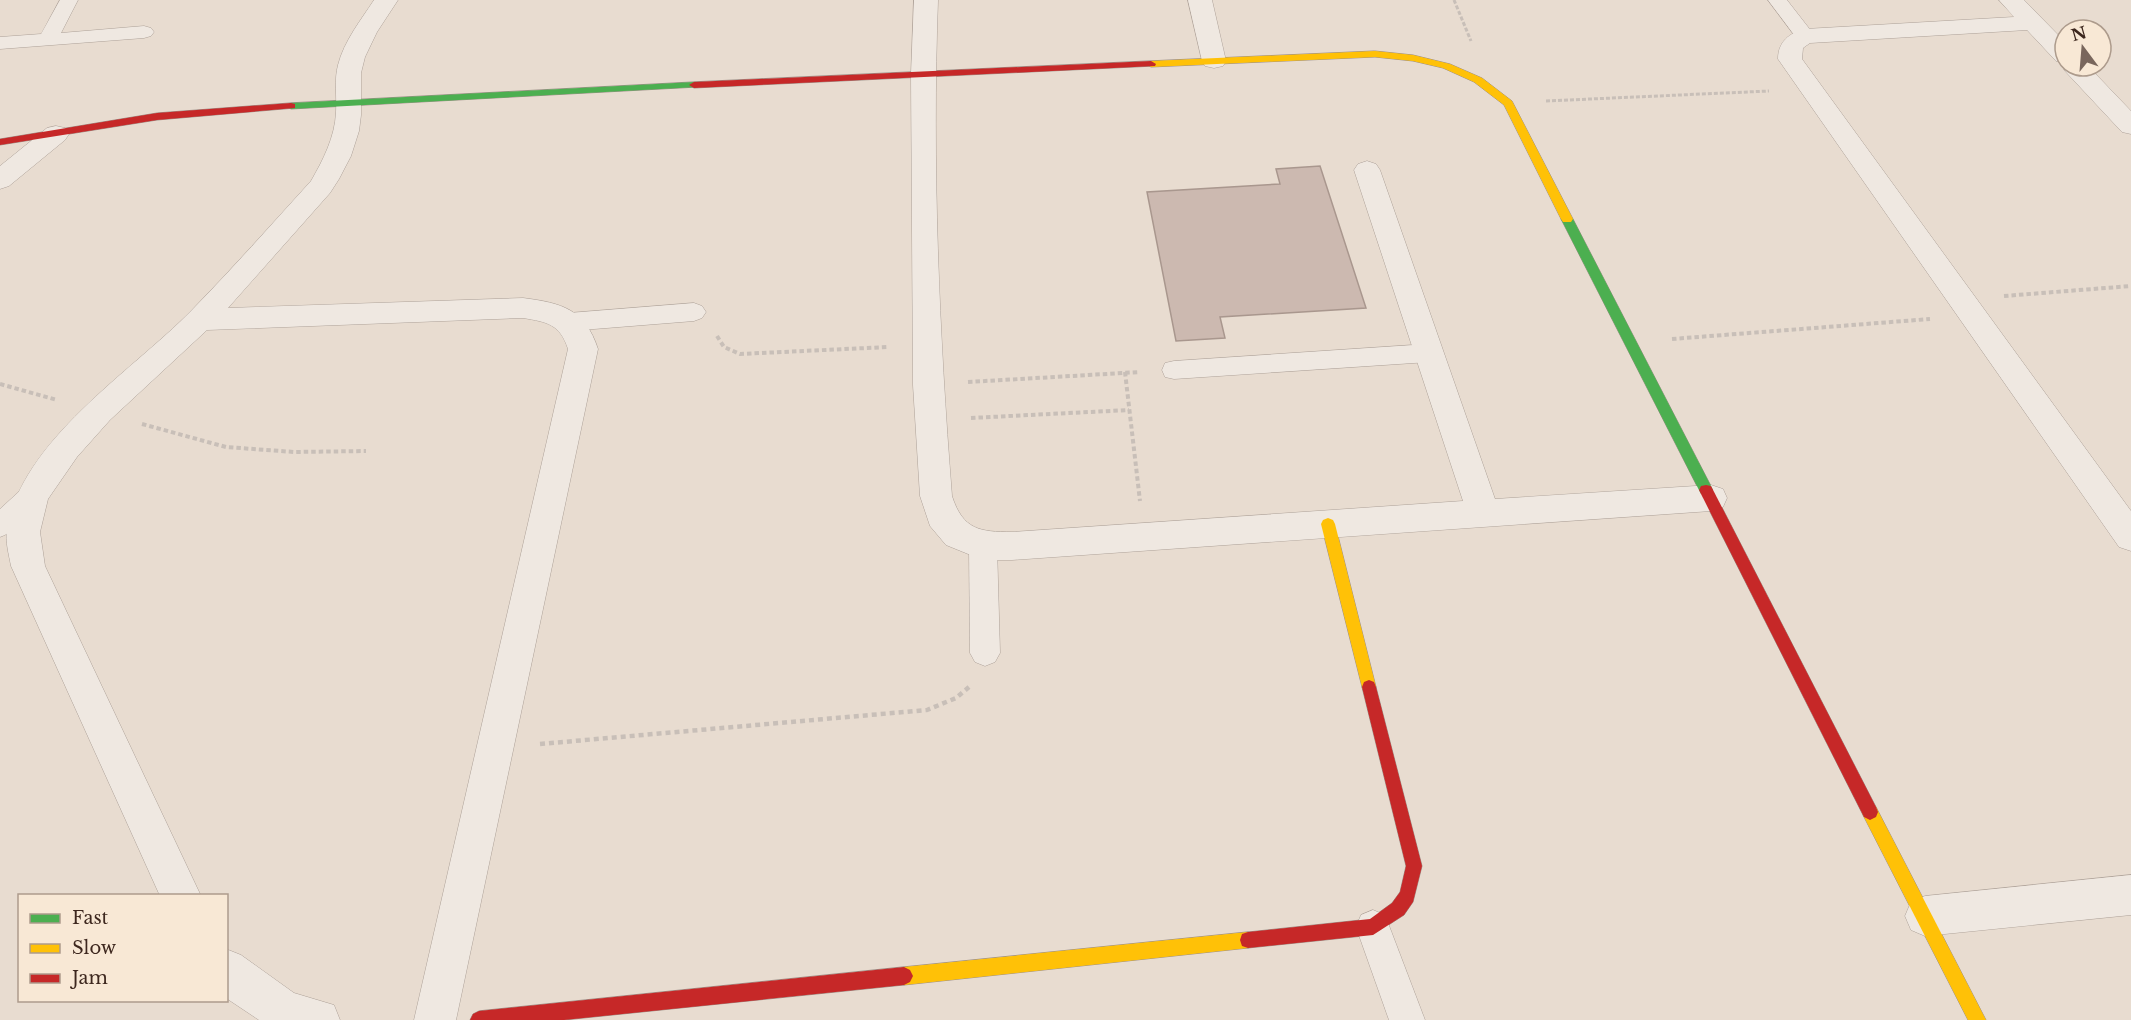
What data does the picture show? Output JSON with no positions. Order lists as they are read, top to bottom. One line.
{"legend":["Fast","Slow","Jam"],"north":"top"}
